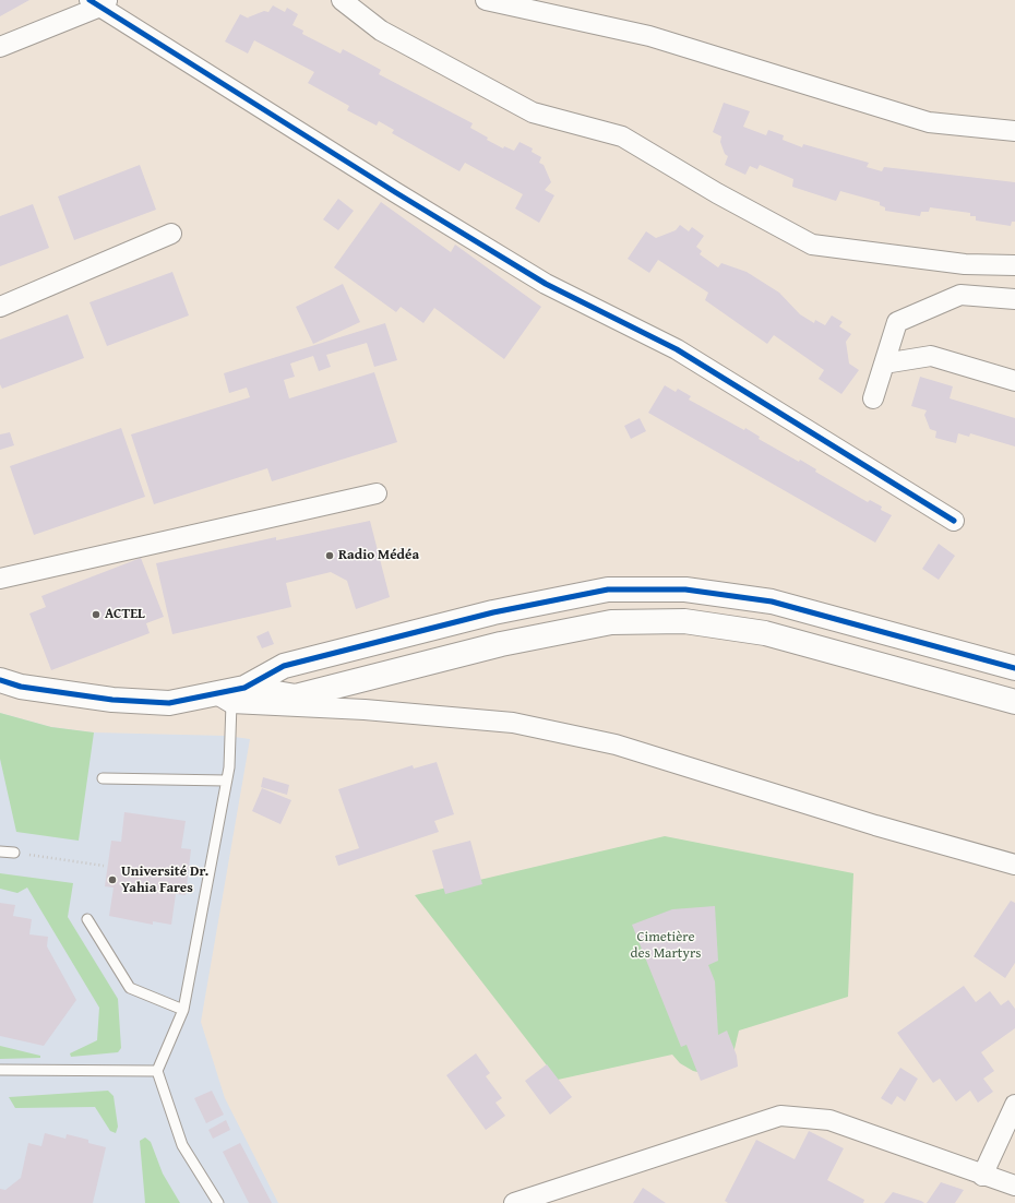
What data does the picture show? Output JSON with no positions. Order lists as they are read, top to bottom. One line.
{"parks":["Cimetière des Martyrs"],"places":["Radio Médéa","ACTEL","Université Dr. Yahia Fares"]}
